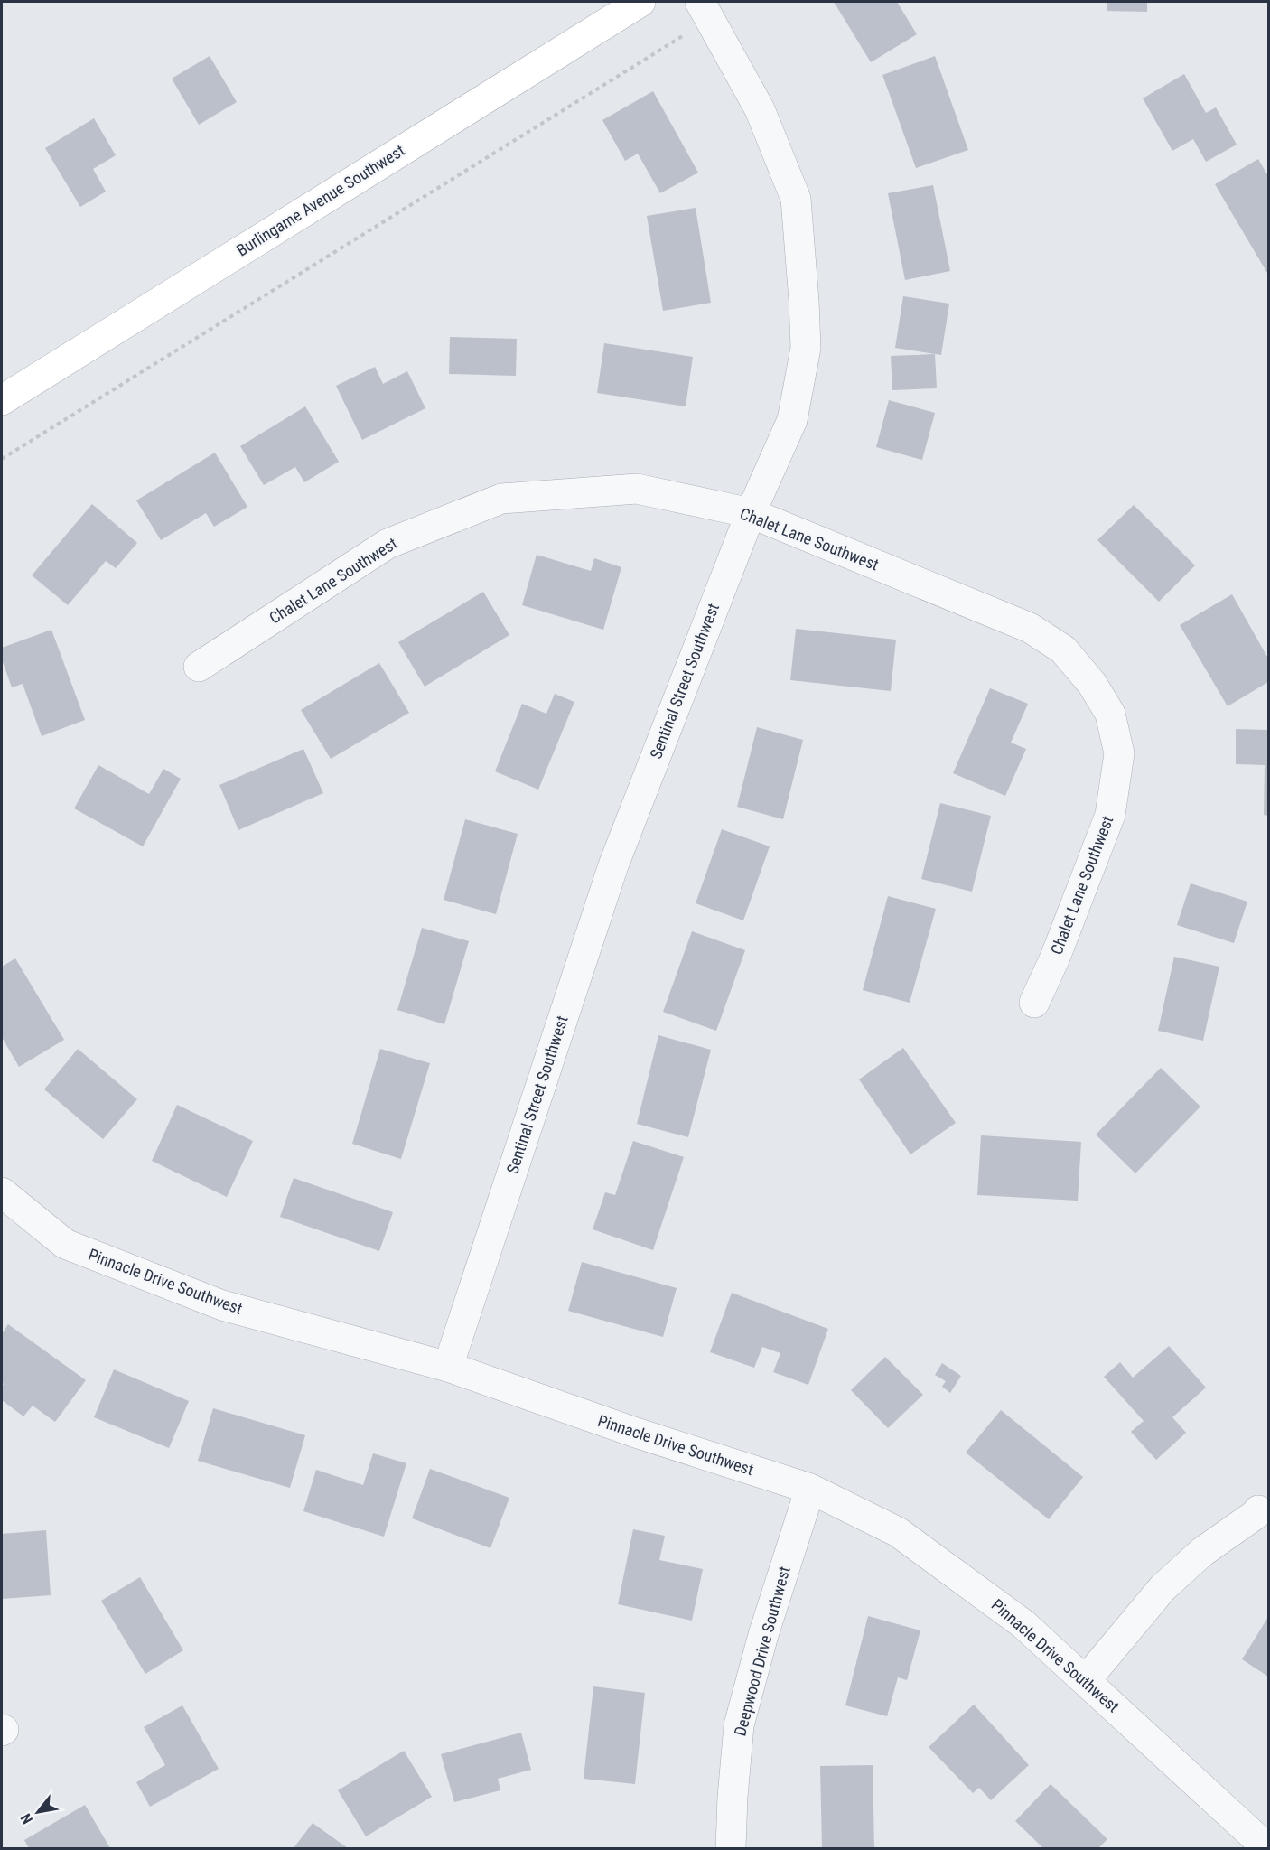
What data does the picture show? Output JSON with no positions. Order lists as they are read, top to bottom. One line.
{"streets":{"street":["Burlingame Avenue Southwest","Chalet Lane Southwest","Sentinal Street Southwest","Pinnacle Drive Southwest","Deepwood Drive Southwest"]},"crossings":[["Chalet Lane Southwest","Sentinal Street Southwest"],["Sentinal Street Southwest","Pinnacle Drive Southwest"],["Pinnacle Drive Southwest","Deepwood Drive Southwest"]],"north":"bottom left"}
